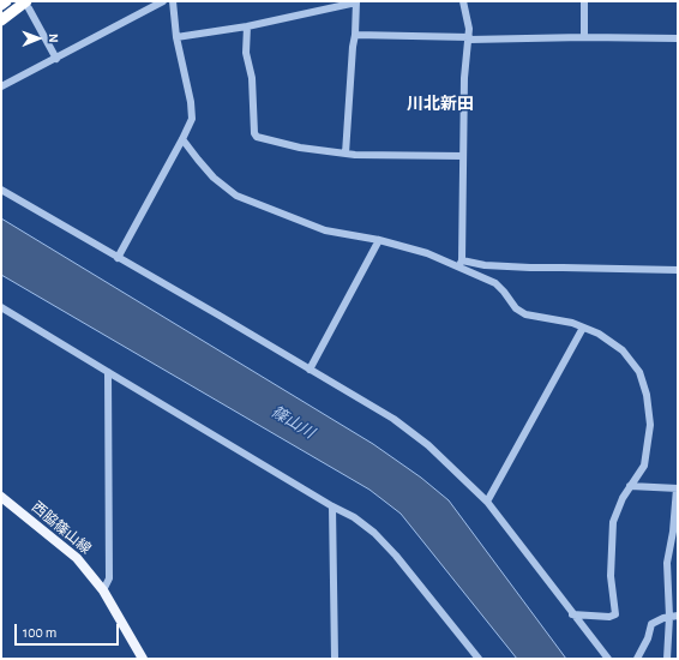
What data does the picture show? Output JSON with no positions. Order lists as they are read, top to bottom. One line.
{"streets":{"main road":["西脇篠山線"]},"districts":["川北新田"],"water":["篠山川"],"scale_bar":"100 m","north":"right"}
